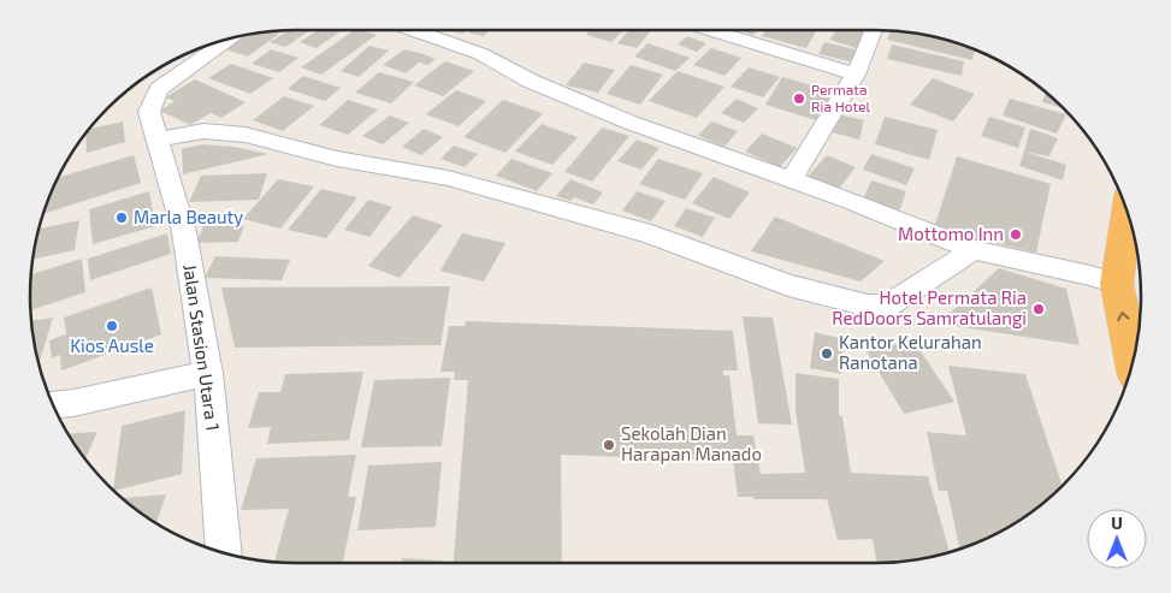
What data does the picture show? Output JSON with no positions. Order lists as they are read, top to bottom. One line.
{"streets":{"street":["Jalan Stasion Utara 1"]},"places":["Permata Ria Hotel","Marla Beauty","Mottomo Inn","Hotel Permata Ria RedDoors Samratulangi","Kios Ausle","Kantor Kelurahan Ranotana","Sekolah Dian Harapan Manado"],"north":"top"}
